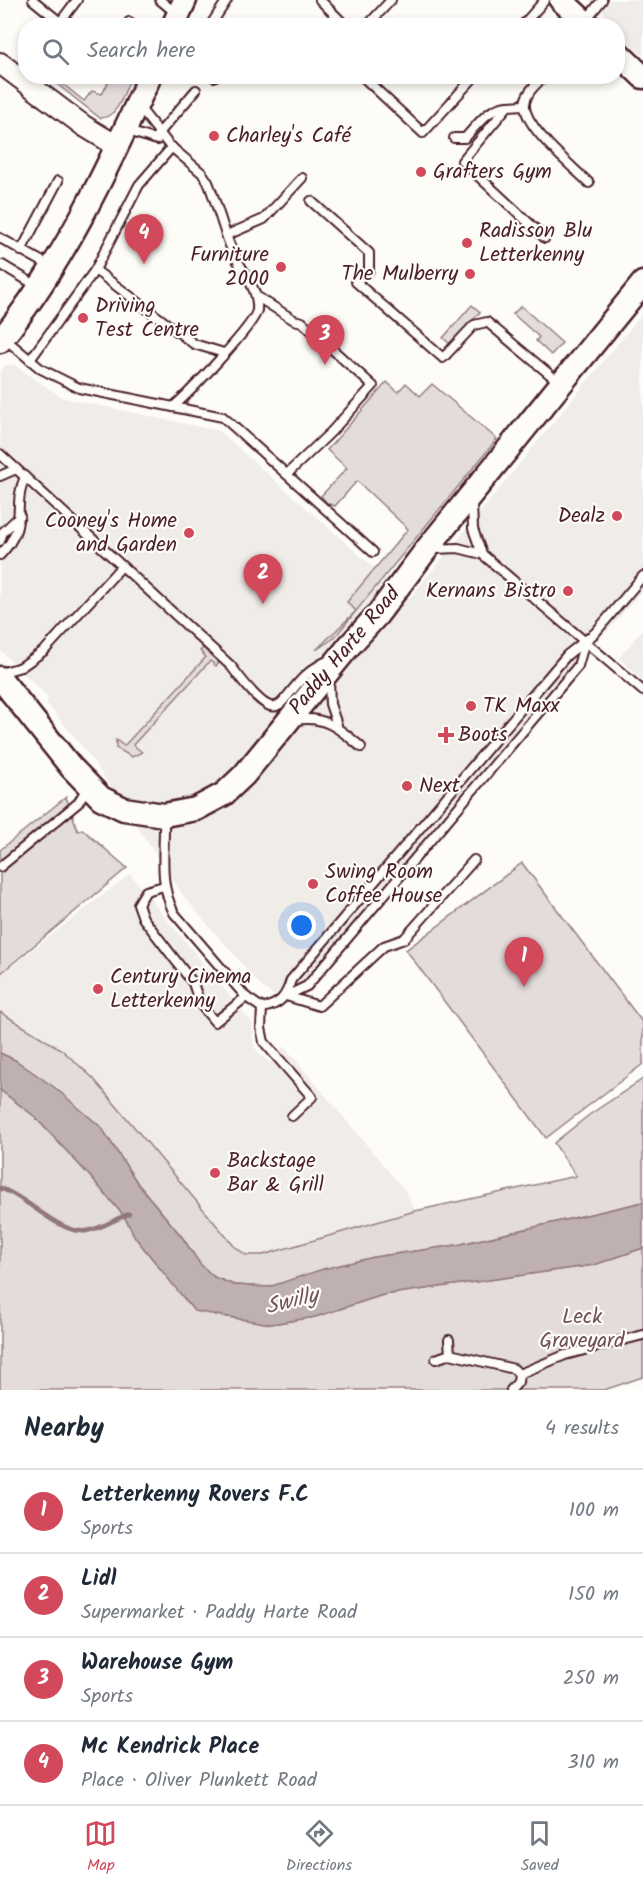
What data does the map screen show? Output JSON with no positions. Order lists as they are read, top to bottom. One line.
{"streets":{"main road":["Paddy Harte Road"]},"water":["Swilly"],"parks":["Leck Graveyard"],"places":{"other":["Charley's Café","Grafters Gym","Radisson Blu Letterkenny","Furniture 2000","The Mulberry","Driving Test Centre","Dealz","Cooney's Home and Garden","Kernans Bistro","TK Maxx","Next","Swing Room Coffee House","Century Cinema Letterkenny","Backstage Bar & Grill"],"health":["Boots"]},"page":{"search":"Search here","pins":["4","3","2","1"],"heading":["Nearby","4 results"],"list":[{"mark":"1","name":"Letterkenny Rovers F.C","note":"Sports","value":"100 m"},{"mark":"2","name":"Lidl","note":"Supermarket · Paddy Harte Road","value":"150 m"},{"mark":"3","name":"Warehouse Gym","note":"Sports","value":"250 m"},{"mark":"4","name":"Mc Kendrick Place","note":"Place · Oliver Plunkett Road","value":"310 m"}],"nav":["Map","Directions","Saved"]}}
